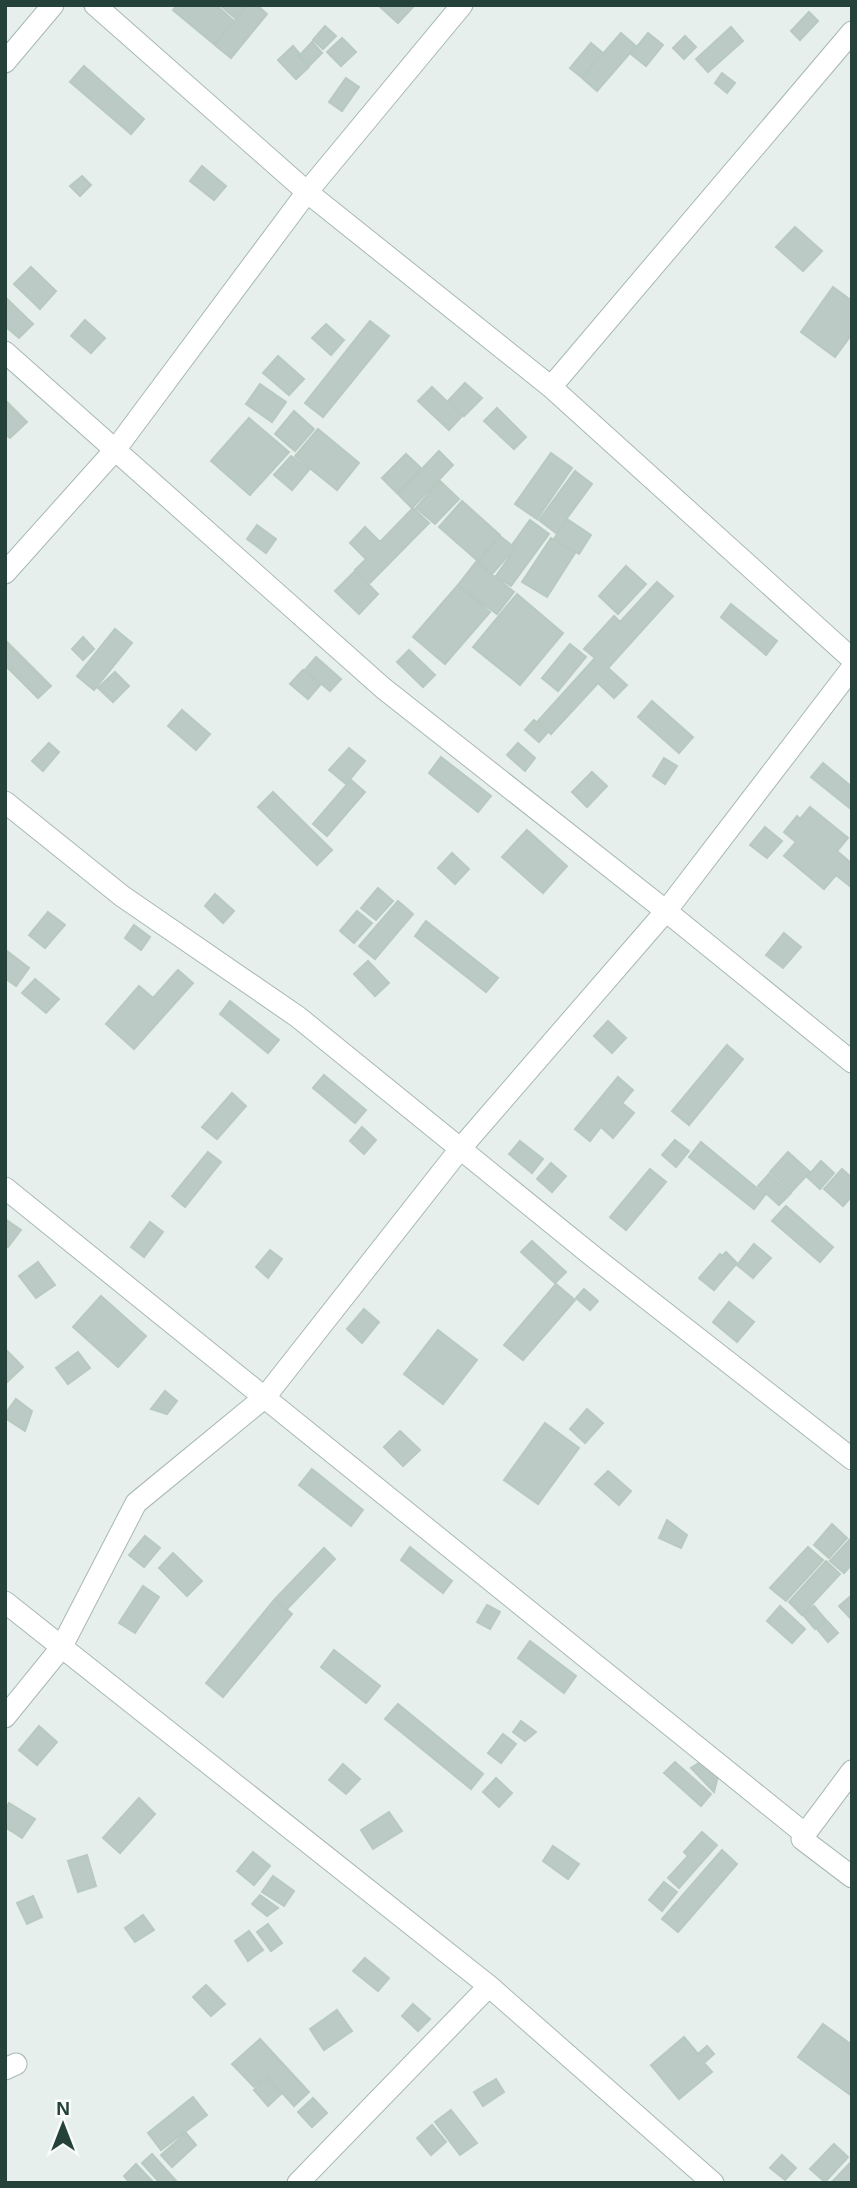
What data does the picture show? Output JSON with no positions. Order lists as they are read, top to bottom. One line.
{"north":"top"}
